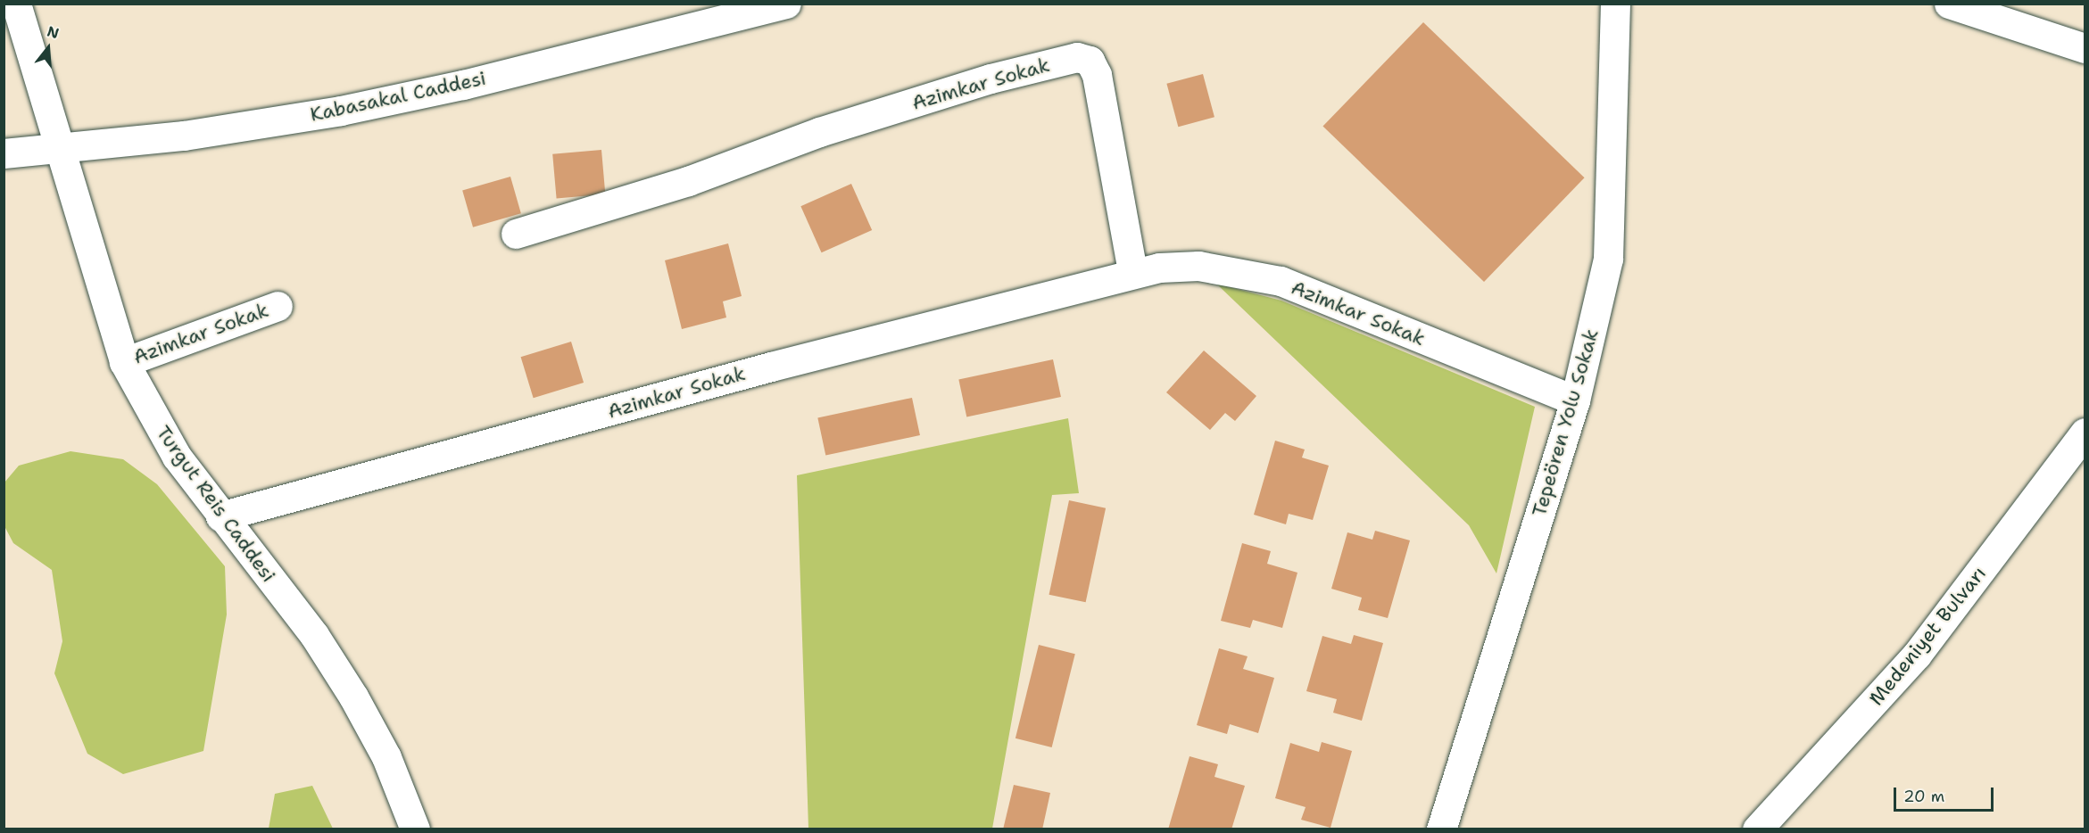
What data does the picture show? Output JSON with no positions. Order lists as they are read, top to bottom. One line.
{"streets":{"street":["Azimkar Sokak","Kabasakal Caddesi","Tepeören Yolu Sokak","Turgut Reis Caddesi","Medeniyet Bulvarı"]},"crossings":[["Azimkar Sokak","Tepeören Yolu Sokak"],["Azimkar Sokak","Turgut Reis Caddesi"],["Kabasakal Caddesi","Turgut Reis Caddesi"]],"scale_bar":"20 m","north":"top"}
